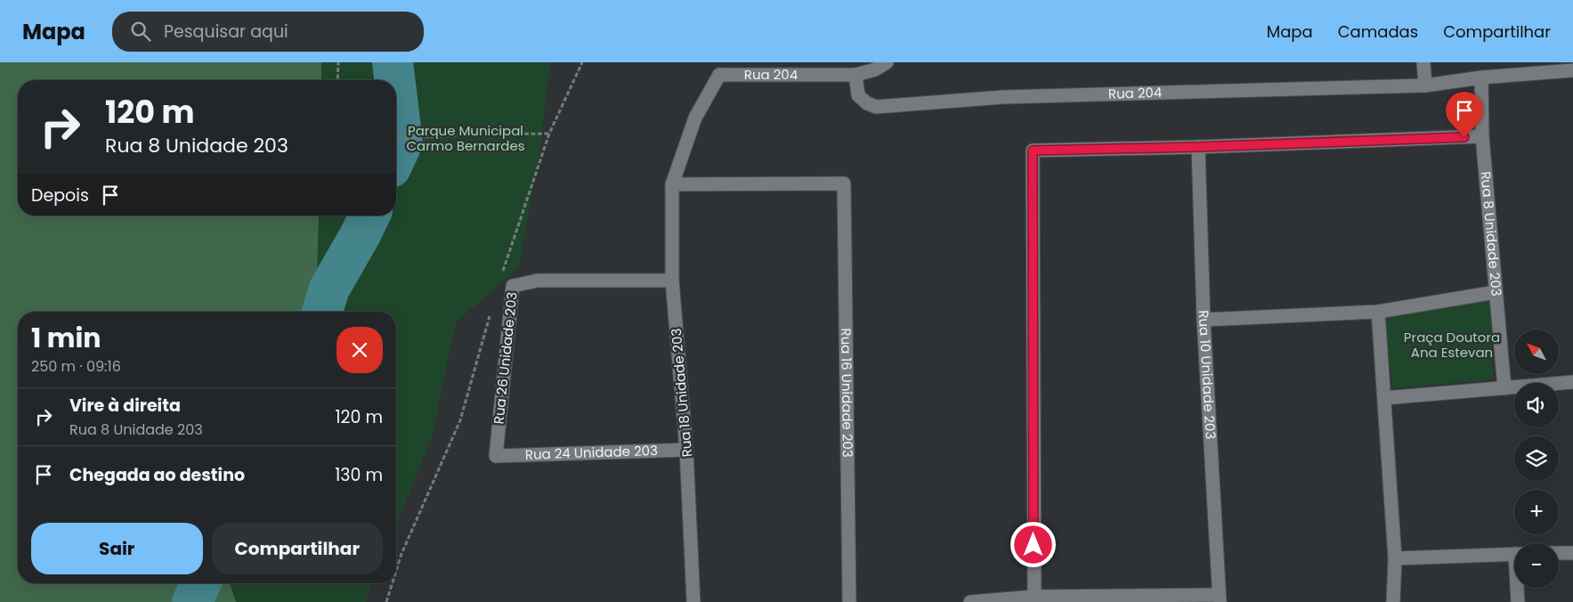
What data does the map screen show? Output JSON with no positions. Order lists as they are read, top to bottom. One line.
{"streets":{"street":["Rua 204","Rua 8 Unidade 203","Rua 26 Unidade 203","Rua 10 Unidade 203","Rua 18 Unidade 203","Rua 16 Unidade 203","Rua 24 Unidade 203"]},"crossings":[["Rua 204","Rua 8 Unidade 203"],["Rua 204","Rua 18 Unidade 203"],["Rua 8 Unidade 203","Rua 10 Unidade 203"],["Rua 26 Unidade 203","Rua 18 Unidade 203"],["Rua 26 Unidade 203","Rua 24 Unidade 203"],["Rua 18 Unidade 203","Rua 16 Unidade 203"],["Rua 18 Unidade 203","Rua 24 Unidade 203"]],"parks":["Parque Municipal Carmo Bernardes","Praça Doutora Ana Estevan"],"north":"top left","page":{"header":"Mapa","search":"Pesquisar aqui","nav":["Mapa","Camadas","Compartilhar"],"turn":["120 m","Rua 8 Unidade 203"],"then":"Depois","heading":["1 min","250 m · 09:16"],"map_buttons":["+","−"],"list":[{"name":"Vire à direita","note":"Rua 8 Unidade 203","value":"120 m"},{"name":"Chegada ao destino","value":"130 m"}],"buttons":["Sair","Compartilhar"]}}
